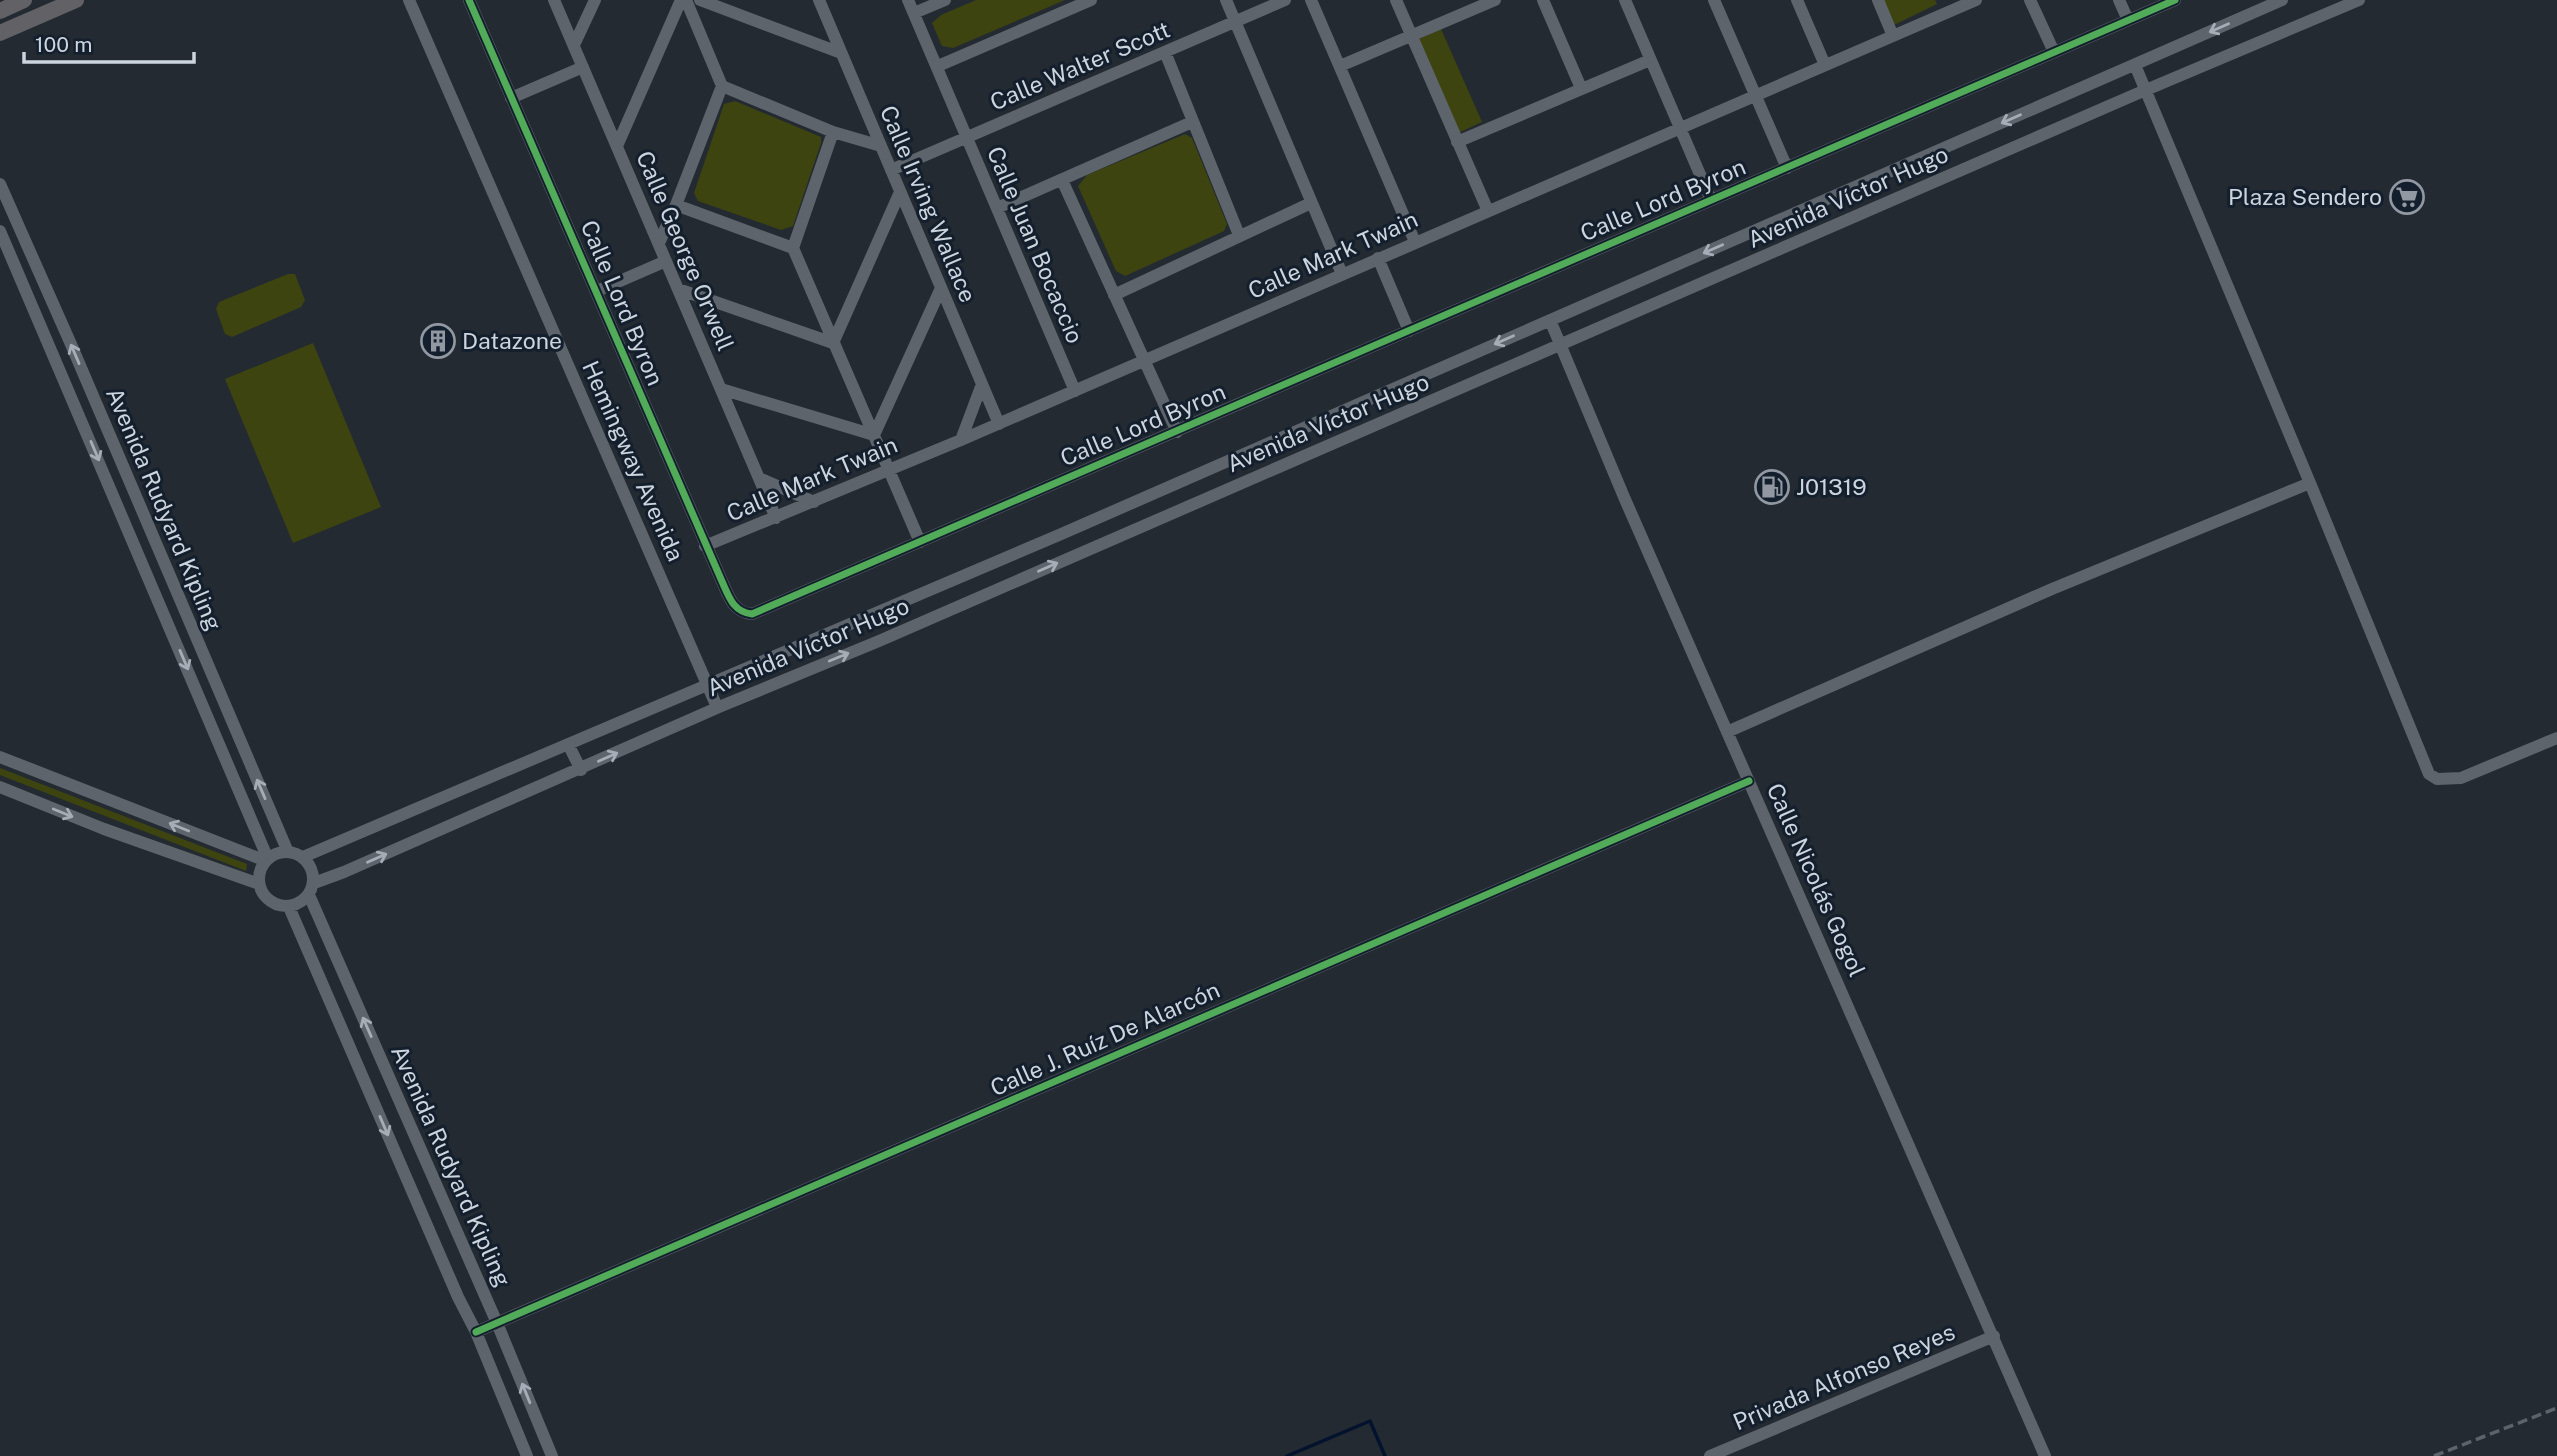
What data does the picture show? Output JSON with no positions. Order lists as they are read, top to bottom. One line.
{"streets":{"street":["Calle Walter Scott","Avenida Víctor Hugo","Calle Lord Byron","Calle Irving Wallace","Calle Juan Bocaccio","Calle George Orwell","Calle Mark Twain","Hemingway Avenida","Avenida Rudyard Kipling","Calle Nicolás Gogol","Calle J. Ruíz De Alarcón","Privada Alfonso Reyes"]},"crossings":[["Calle Walter Scott","Calle Irving Wallace"],["Calle Walter Scott","Calle Juan Bocaccio"],["Avenida Víctor Hugo","Hemingway Avenida"],["Avenida Víctor Hugo","Avenida Rudyard Kipling"],["Avenida Víctor Hugo","Calle Nicolás Gogol"],["Calle Lord Byron","Calle Mark Twain"],["Calle Irving Wallace","Calle Mark Twain"],["Calle Juan Bocaccio","Calle Mark Twain"],["Calle George Orwell","Calle Mark Twain"],["Avenida Rudyard Kipling","Calle J. Ruíz De Alarcón"],["Calle Nicolás Gogol","Calle J. Ruíz De Alarcón"],["Calle Nicolás Gogol","Privada Alfonso Reyes"]],"places":{"supermarket":["Plaza Sendero"],"building":["Datazone"],"fuel station":["J01319"]},"scale_bar":"100 m"}
